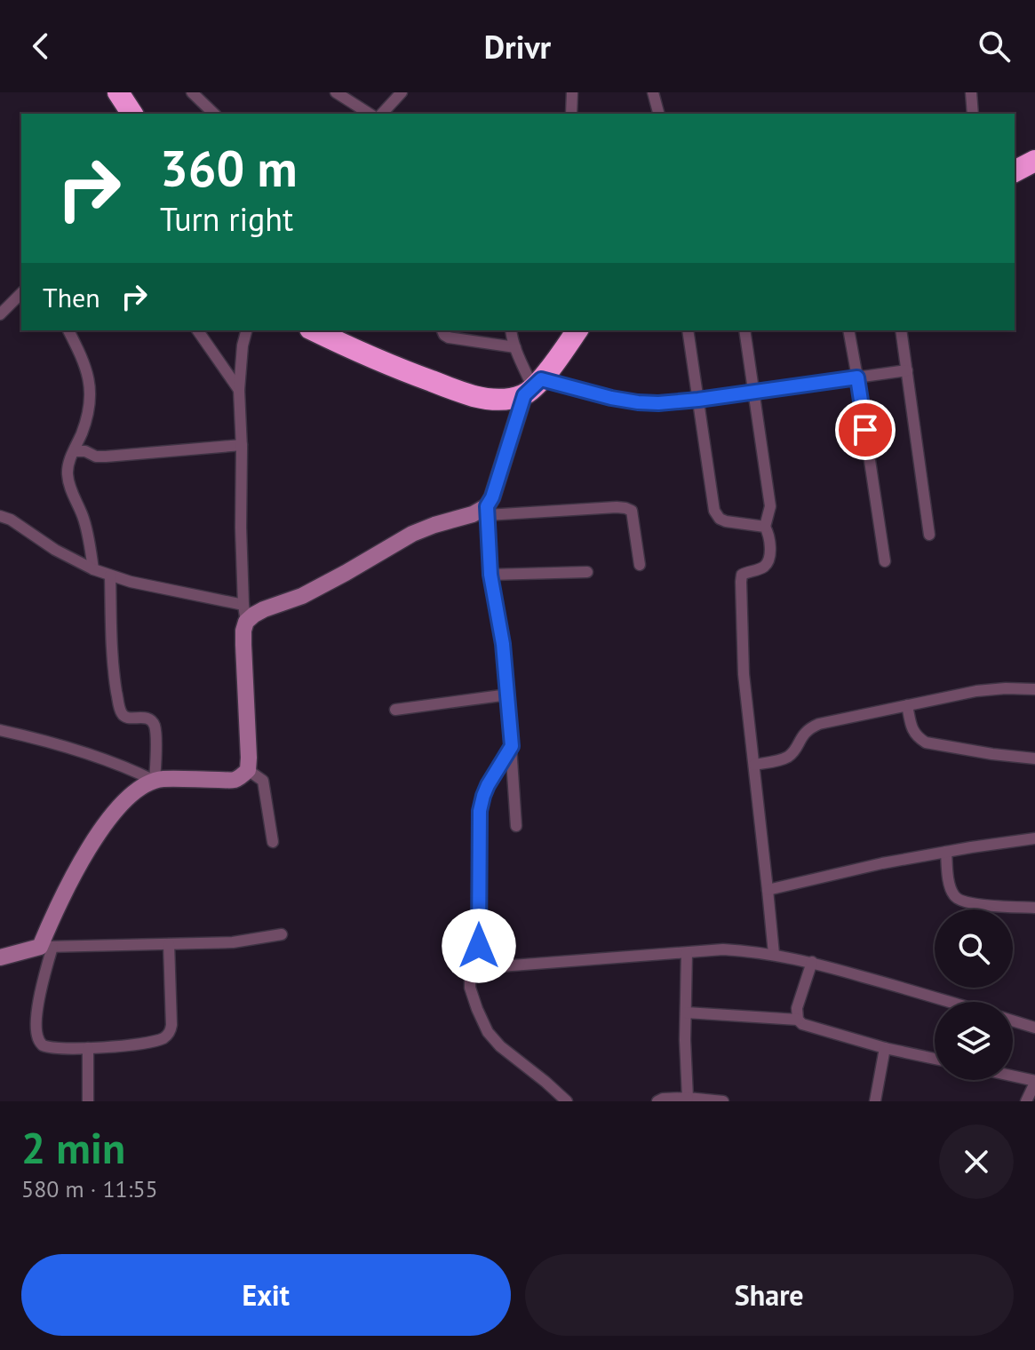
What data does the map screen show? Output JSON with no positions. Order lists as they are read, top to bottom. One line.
{"page":{"header":"Drivr","turn":["360 m","Turn right"],"then":"Then","heading":["2 min","580 m · 11:55"],"buttons":["Exit","Share"]}}
